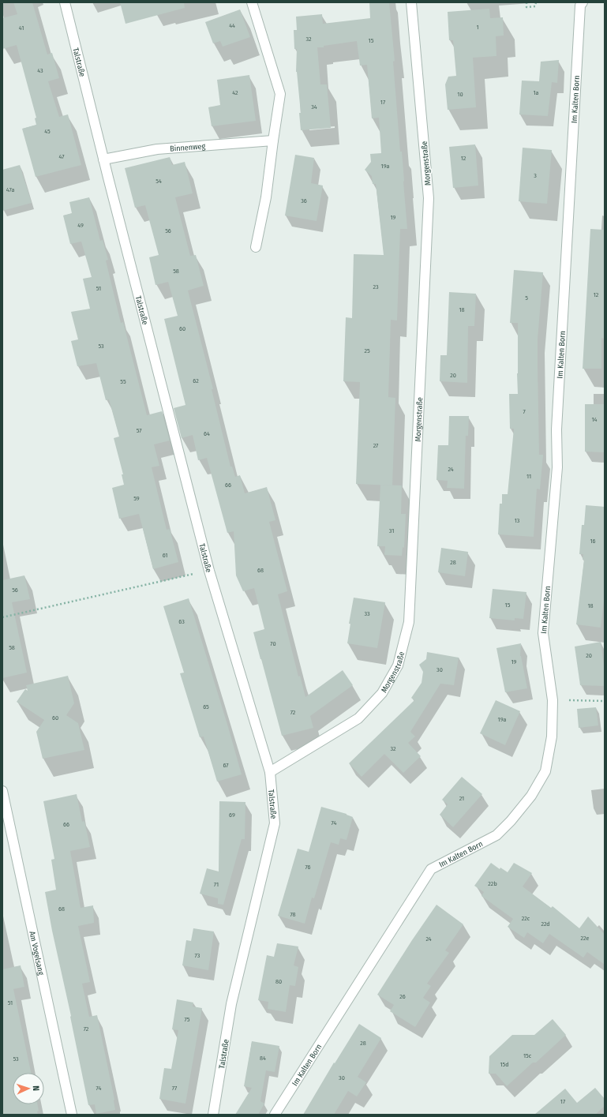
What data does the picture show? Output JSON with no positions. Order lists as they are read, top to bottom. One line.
{"streets":{"street":["Talstraße","Im Kalten Born","Binnenweg","Morgenstraße","Am Vogelsang"]},"crossings":[["Talstraße","Binnenweg"],["Talstraße","Morgenstraße"]],"house_numbers":["44","1","41","32","15","43","42","1a","10","17","34","45","47","12","19a","3","54","47a","36","19","49","56","58","23","51","12","5","18","60","53","25","20","62","55","7","14","57","64","27","24","11","66","59","13","31","16","61","28","68","56","15","18","33","63","70","58","20","19","30","65","72","60","19a","32","67","21","69","74","66","76","22b","71","68","78","22c","22d","22e","24","73","80","26","51","75","72","28","15c","84","53","15d","30","74","77","17"],"north":"right"}
